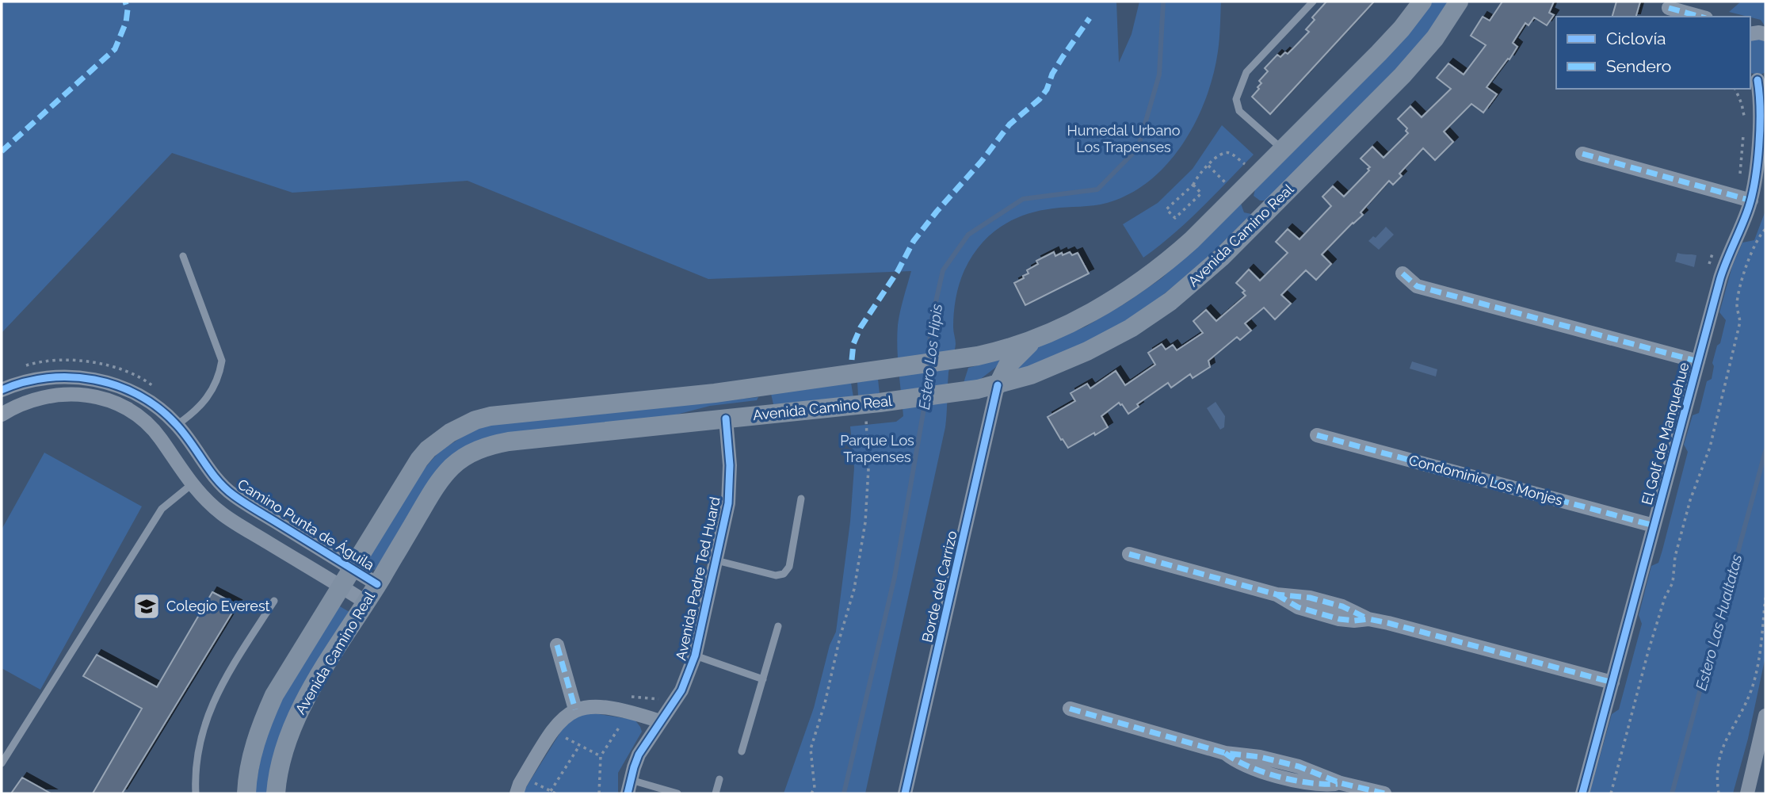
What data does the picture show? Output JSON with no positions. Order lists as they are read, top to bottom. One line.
{"streets":{"main road":["Avenida Camino Real"],"street":["El Golf de Manquehue","Condominio Los Monjes","Camino Punta de Águila","Avenida Padre Ted Huard","Borde del Carrizo"]},"crossings":[["Avenida Camino Real","Camino Punta de Águila"],["Avenida Camino Real","Avenida Padre Ted Huard"],["Avenida Camino Real","Borde del Carrizo"],["El Golf de Manquehue","Condominio Los Monjes"]],"water":["Estero Los Hipis","Estero Las Hualtatas"],"parks":["Humedal Urbano Los Trapenses","Parque Los Trapenses"],"places":{"school or university":["Colegio Everest"]},"legend":["Ciclovía","Sendero"]}
